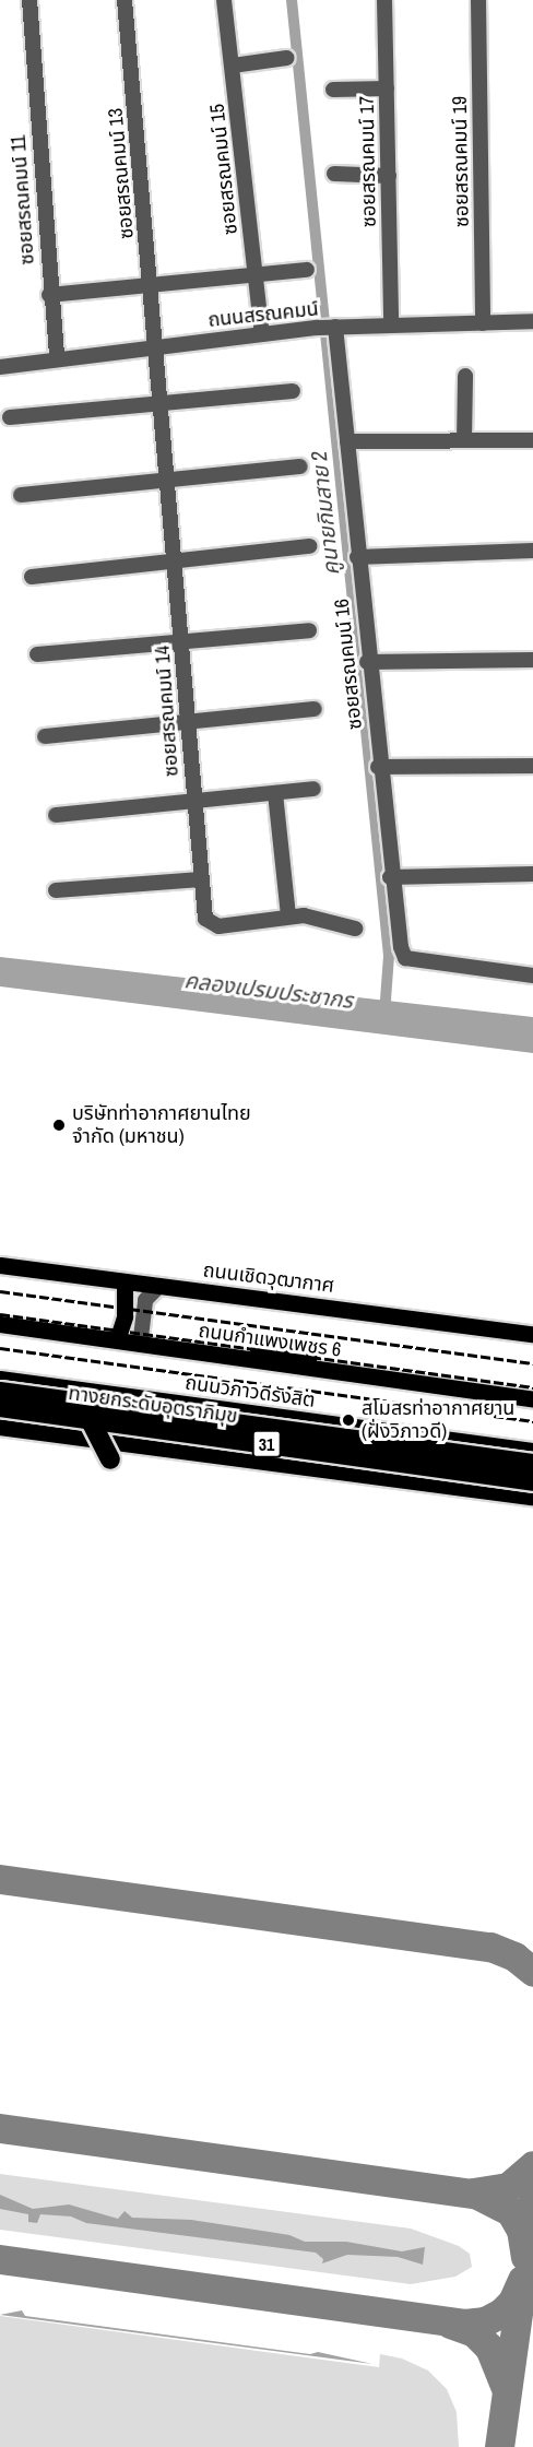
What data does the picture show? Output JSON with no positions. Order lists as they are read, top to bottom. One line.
{"streets":{"highway":["ถนนวิภาวดีรังสิต","ทางยกระดับอุตราภิมุข","31"],"main road":["ถนนเชิดวุฒากาศ","ถนนกำแพงเพชร 6"],"street":["ซอยสรณคมน์ 17","ซอยสรณคมน์ 19","ซอยสรณคมน์ 15","ซอยสรณคมน์ 13","ซอยสรณคมน์ 11","ถนนสรณคมน์","ซอยสรณคมน์ 16","ซอยสรณคมน์ 14"]},"crossings":[["ซอยสรณคมน์ 17","ถนนสรณคมน์"],["ซอยสรณคมน์ 19","ถนนสรณคมน์"],["ซอยสรณคมน์ 15","ถนนสรณคมน์"],["ซอยสรณคมน์ 13","ถนนสรณคมน์"],["ซอยสรณคมน์ 13","ซอยสรณคมน์ 14"],["ซอยสรณคมน์ 11","ถนนสรณคมน์"],["ถนนสรณคมน์","ซอยสรณคมน์ 16"],["ถนนสรณคมน์","ซอยสรณคมน์ 14"]],"water":["คูนายกิมสาย 2","คลองเปรมประชากร"],"places":["บริษัทท่าอากาศยานไทย จำกัด (มหาชน)","สโมสรท่าอากาศยาน (ฝั่งวิภาวดี)"]}
